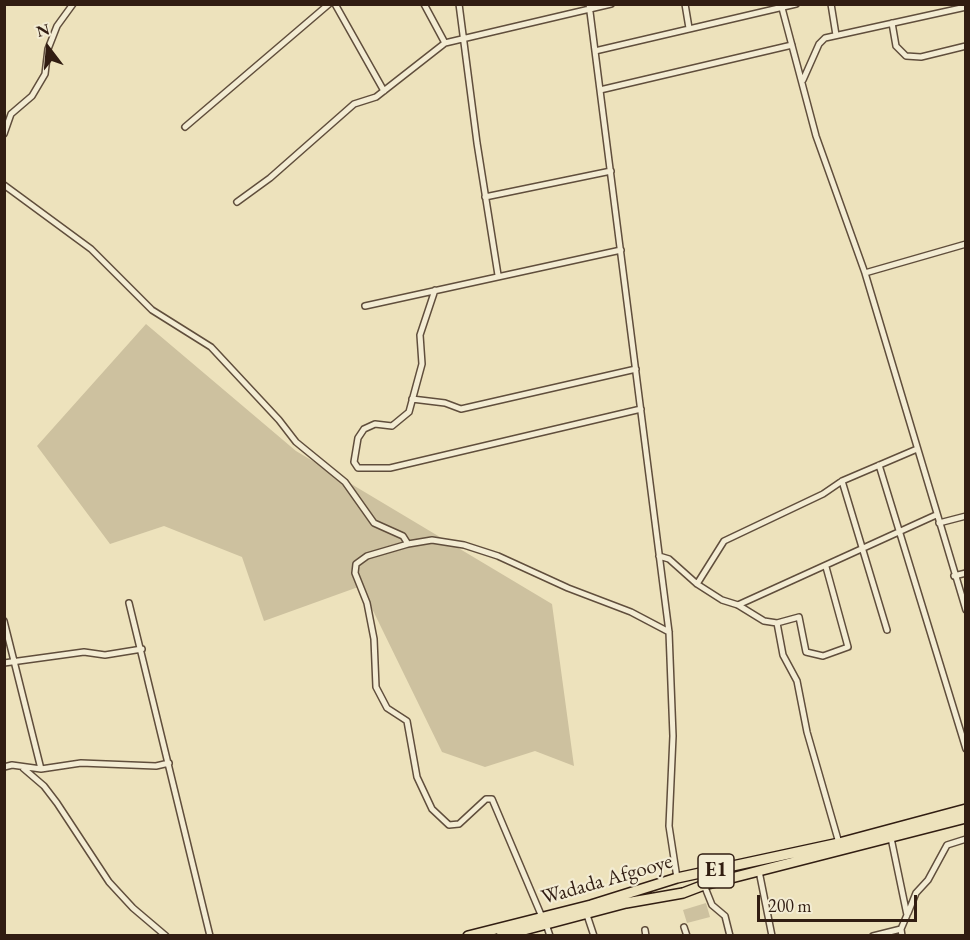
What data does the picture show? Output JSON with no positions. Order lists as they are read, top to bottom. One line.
{"streets":{"highway":["E1","Wadada Afgooye"]},"scale_bar":"200 m","north":"top"}
